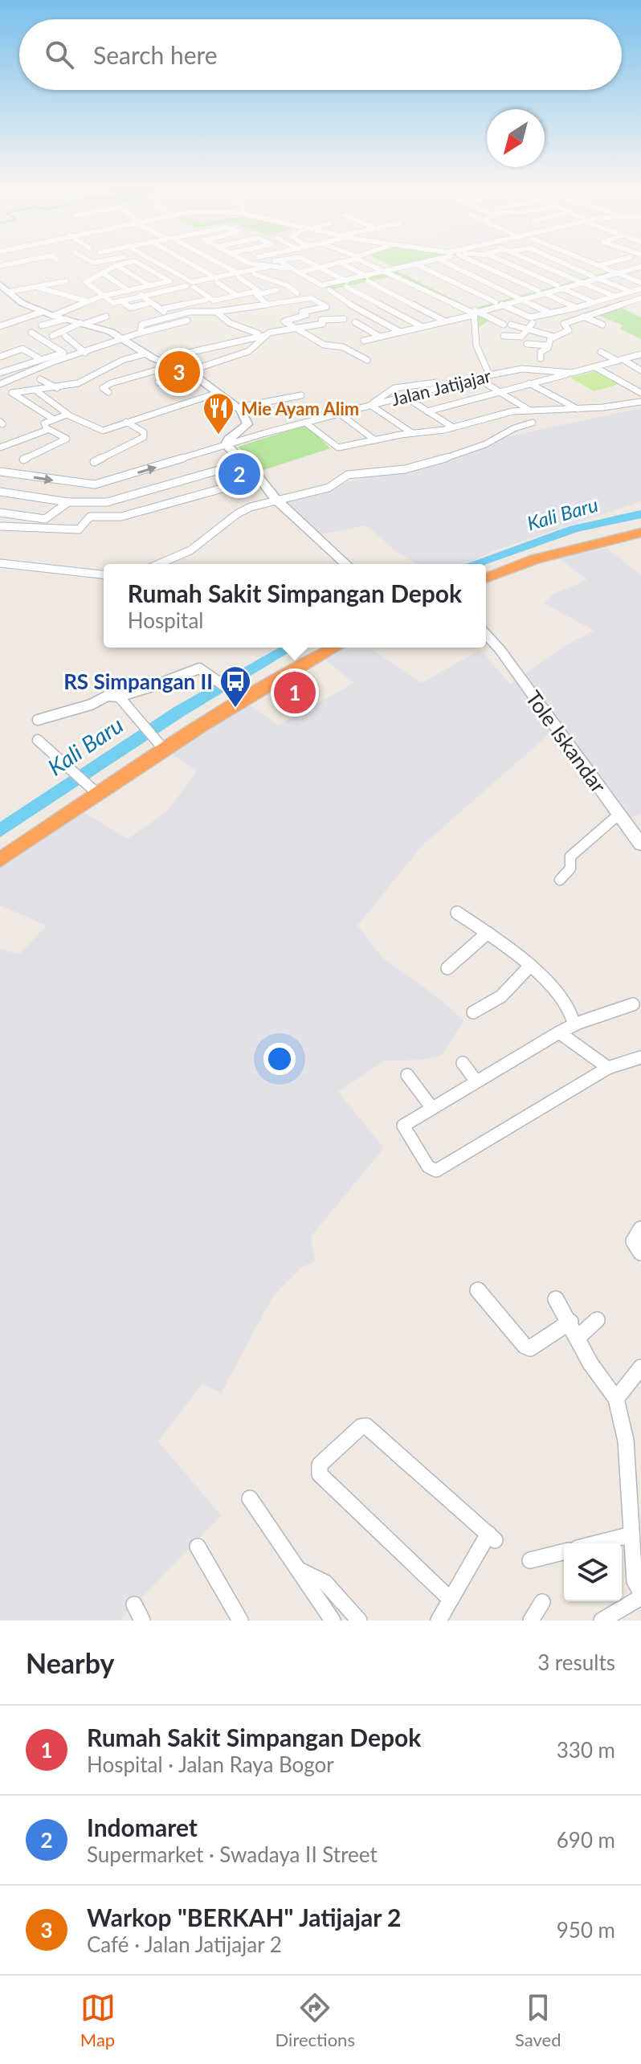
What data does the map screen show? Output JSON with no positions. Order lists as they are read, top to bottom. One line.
{"streets":{"street":["Jalan Jatijajar","Tole Iskandar"]},"water":["Kali Baru"],"places":{"restaurant":["Mie Ayam Alim"],"bus stop":["RS Simpangan II"]},"north":"bottom left","page":{"search":"Search here","pins":["3","2","1"],"popup":["Rumah Sakit Simpangan Depok","Hospital"],"heading":["Nearby","3 results"],"list":[{"mark":"1","name":"Rumah Sakit Simpangan Depok","note":"Hospital · Jalan Raya Bogor","value":"330 m"},{"mark":"2","name":"Indomaret","note":"Supermarket · Swadaya II Street","value":"690 m"},{"mark":"3","name":"Warkop \"BERKAH\" Jatijajar 2","note":"Café · Jalan Jatijajar 2","value":"950 m"}],"nav":["Map","Directions","Saved"]}}
